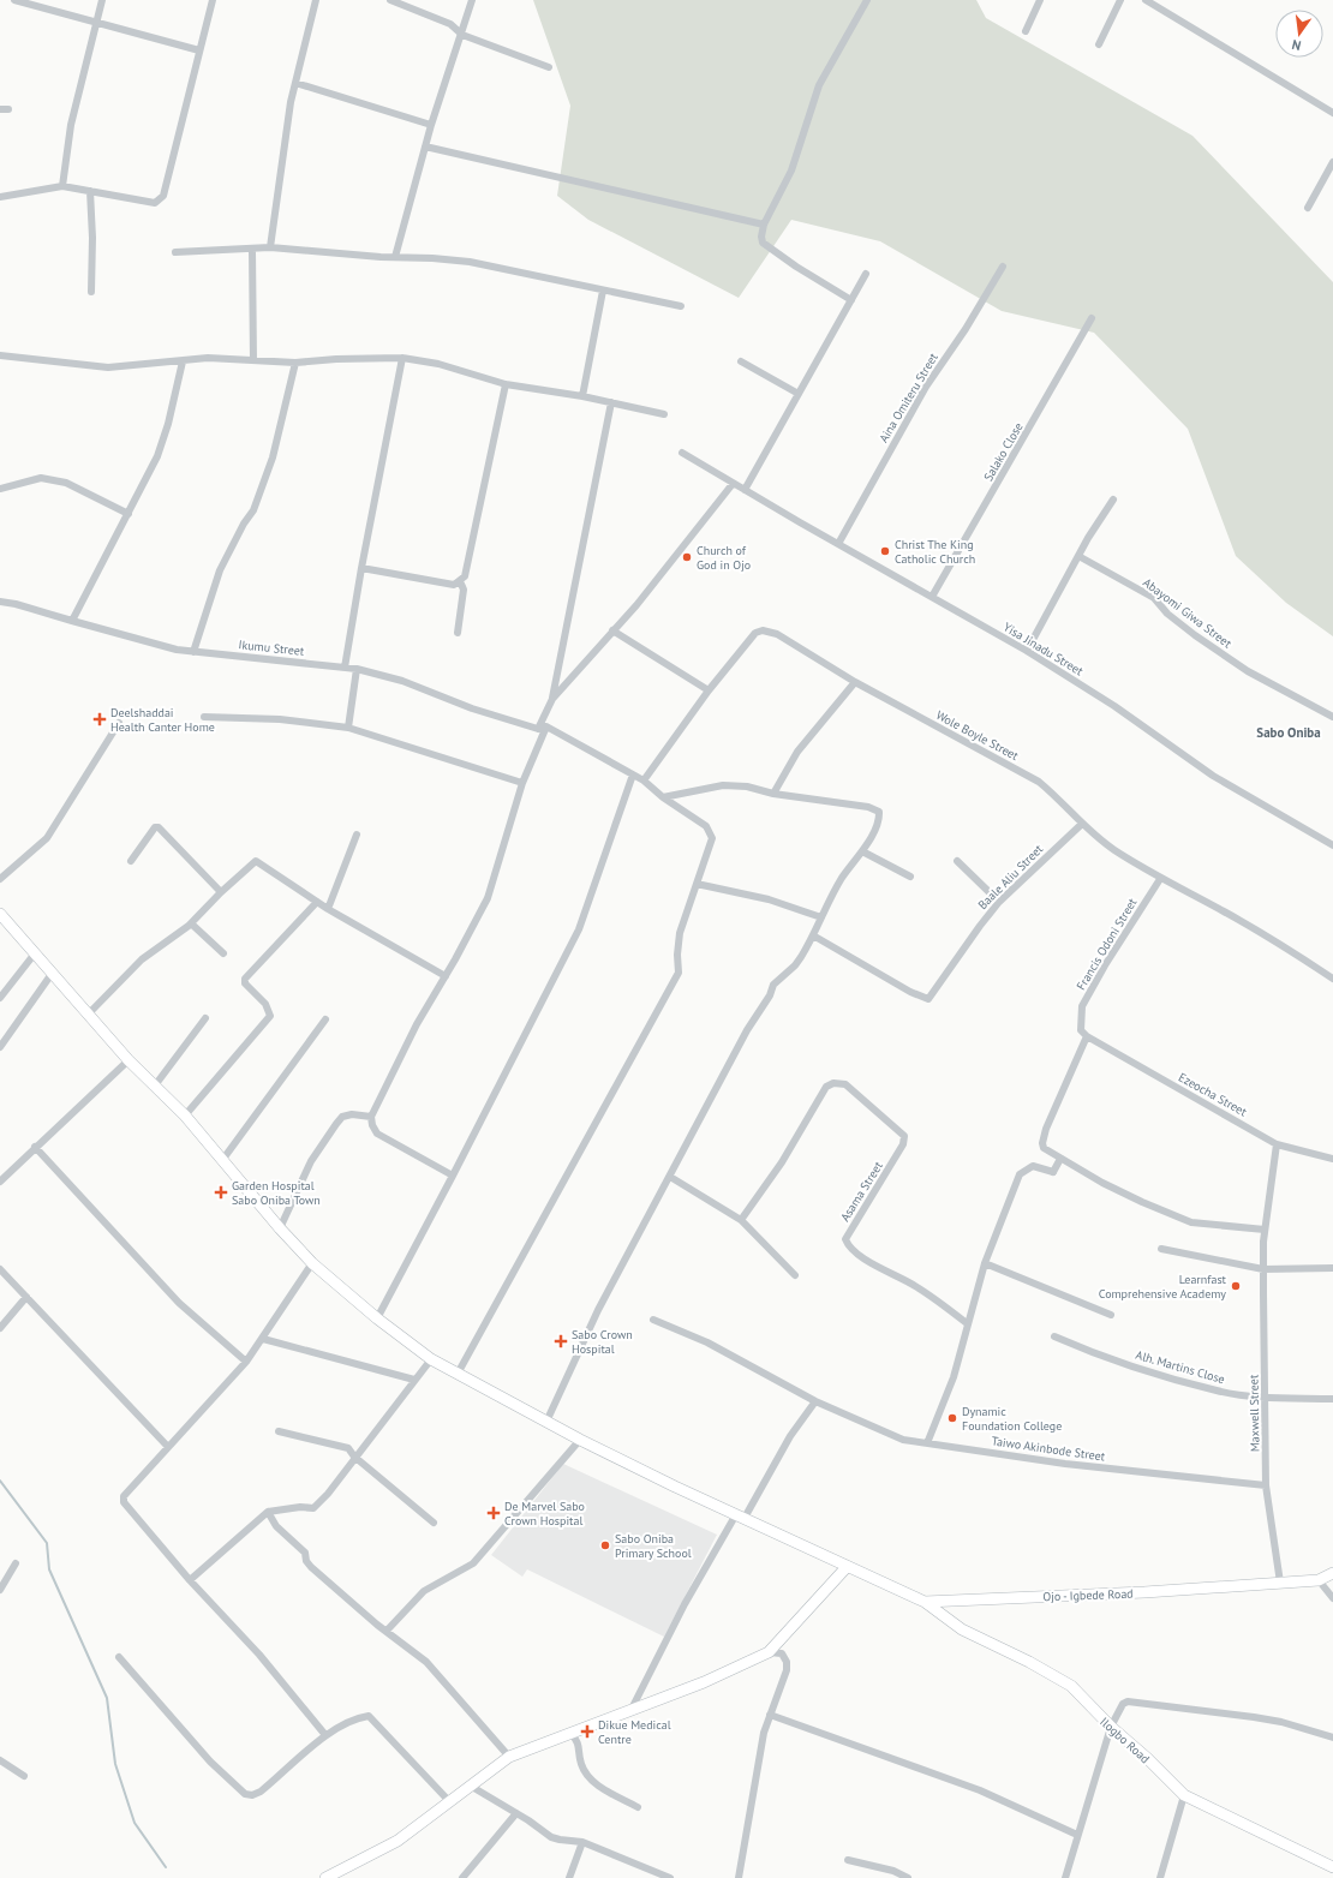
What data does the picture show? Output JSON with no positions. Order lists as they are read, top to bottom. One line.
{"streets":{"main road":["Ojo - Igbede Road","Ilogbo Road"],"street":["Aina Omiteru Street","Salako Close","Abayomi Giwa Street","Ikumu Street","Yisa Jinadu Street","Wole Boyle Street","Baale Aliu Street","Francis Odoni Street","Ezeocha Street","Asama Street","Alh. Martins Close","Maxwell Street","Taiwo Akinbode Street"]},"crossings":[["Aina Omiteru Street","Yisa Jinadu Street"],["Salako Close","Yisa Jinadu Street"],["Wole Boyle Street","Baale Aliu Street"],["Wole Boyle Street","Francis Odoni Street"],["Francis Odoni Street","Ezeocha Street"],["Ezeocha Street","Maxwell Street"],["Alh. Martins Close","Maxwell Street"],["Maxwell Street","Taiwo Akinbode Street"],["Maxwell Street","Ojo - Igbede Road"],["Ojo - Igbede Road","Ilogbo Road"]],"districts":["Sabo Oniba"],"places":{"other":["Christ The King Catholic Church","Church of God in Ojo","Learnfast Comprehensive Academy","Dynamic Foundation College","Sabo Oniba Primary School"],"health":["Deelshaddai Health Canter Home","Garden Hospital Sabo Oniba Town","Sabo Crown Hospital","De Marvel Sabo Crown Hospital","Dikue Medical Centre"]},"north":"bottom"}
